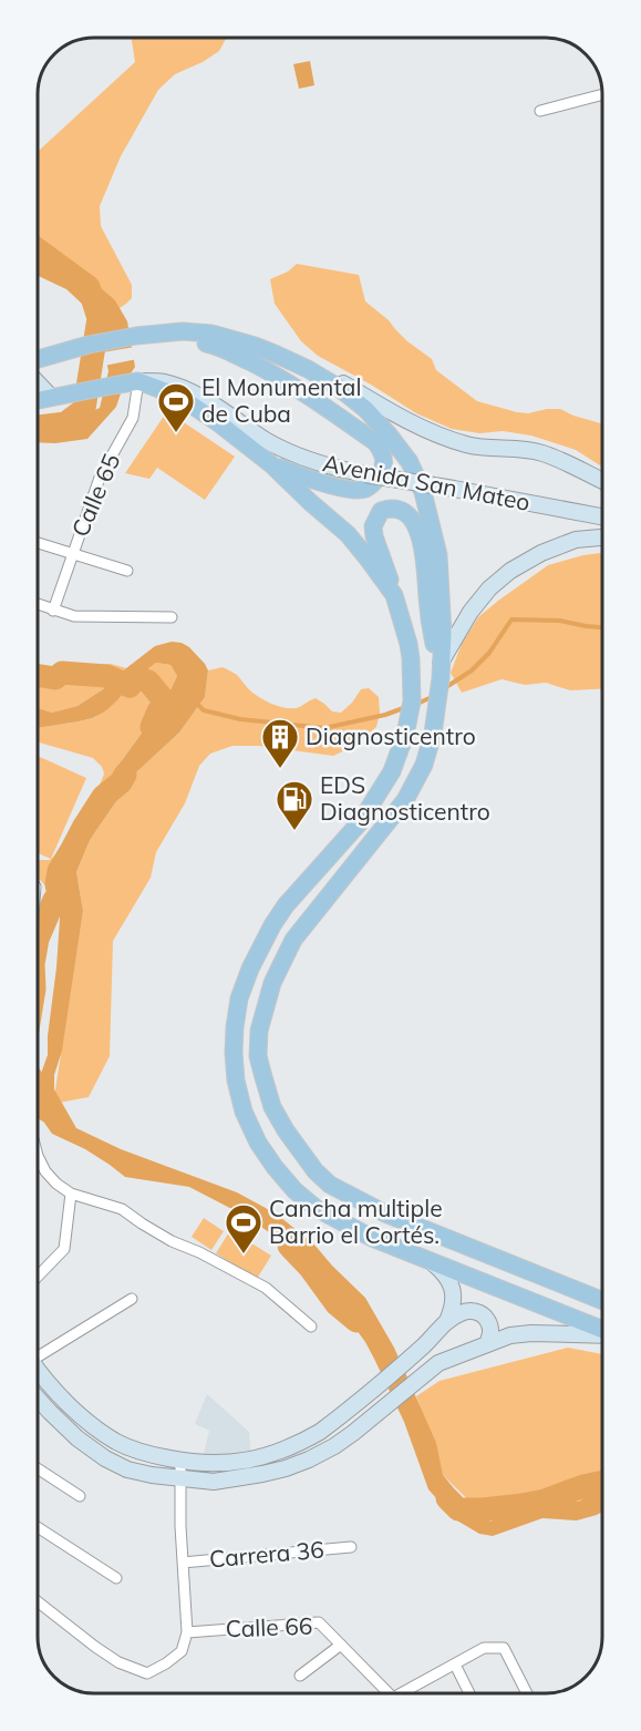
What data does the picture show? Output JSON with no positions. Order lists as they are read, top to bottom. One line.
{"streets":{"main road":["Avenida San Mateo"],"street":["Calle 65","Carrera 36","Calle 66"]},"crossings":[["Avenida San Mateo","Calle 65"]],"places":{"sports":["El Monumental de Cuba","Cancha multiple Barrio el Cortés."],"building":["Diagnosticentro"],"fuel station":["EDS Diagnosticentro"]}}
